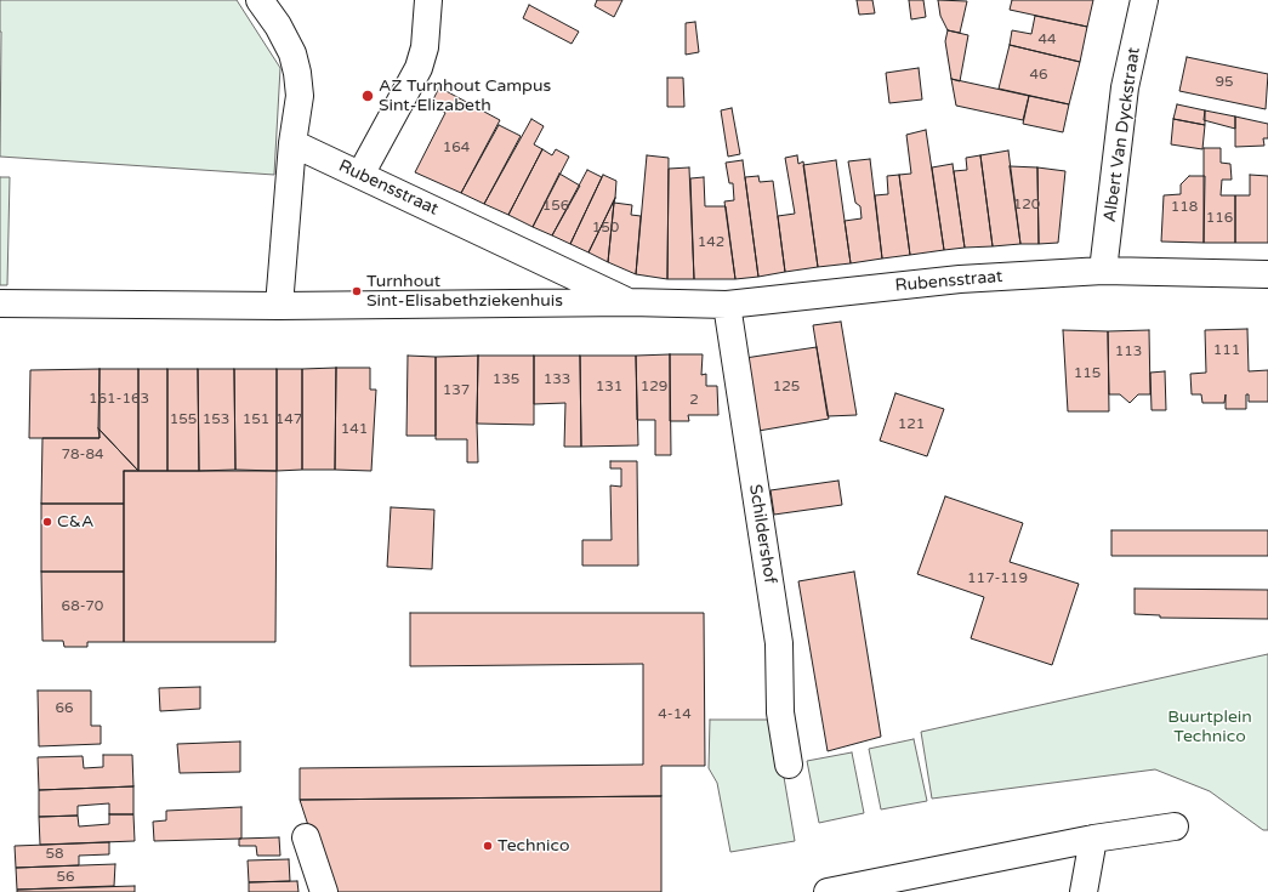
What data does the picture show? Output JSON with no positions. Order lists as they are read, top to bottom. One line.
{"streets":{"street":["Albert Van Dyckstraat","Rubensstraat","Schildershof"]},"crossings":[["Albert Van Dyckstraat","Rubensstraat"],["Rubensstraat","Schildershof"]],"parks":["Buurtplein Technico"],"places":["AZ Turnhout Campus Sint-Elizabeth","Turnhout Sint-Elisabethziekenhuis","C&A","Technico"],"house_numbers":["44","46","95","164","120","156","118","116","150","142","111","113","115","135","133","131","129","125","137","161-163","2","155","153","151","147","121","141","78-84","117-119","68-70","66","4-14","58","56"]}
